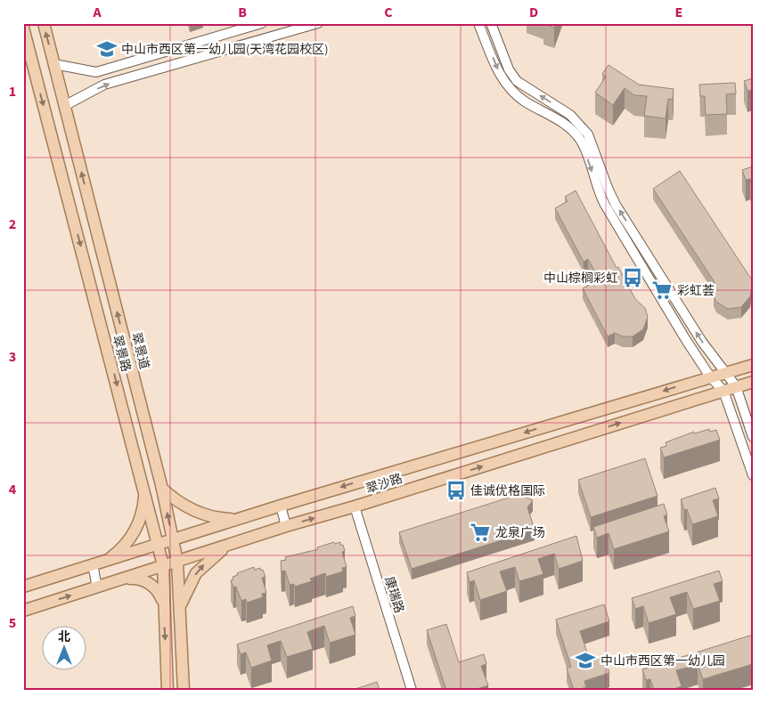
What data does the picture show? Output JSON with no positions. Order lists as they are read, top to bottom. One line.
{"streets":{"main road":["翠景道","翠景路","翠沙路"],"street":["康瑞路"]},"crossings":[["翠景道","翠沙路"],["翠景路","翠沙路"],["翠沙路","康瑞路"]],"one_way":["翠景道","翠景路"],"places":{"school or university":["中山市西区第一幼儿园(天湾花园校区)","中山市西区第一幼儿园"],"bus stop":["中山棕榈彩虹","佳诚优格国际"],"supermarket":["彩虹荟","龙泉广场"]},"north":"top","grid":{"columns":["A","B","C","D","E"],"rows":["1","2","3","4","5"]}}
